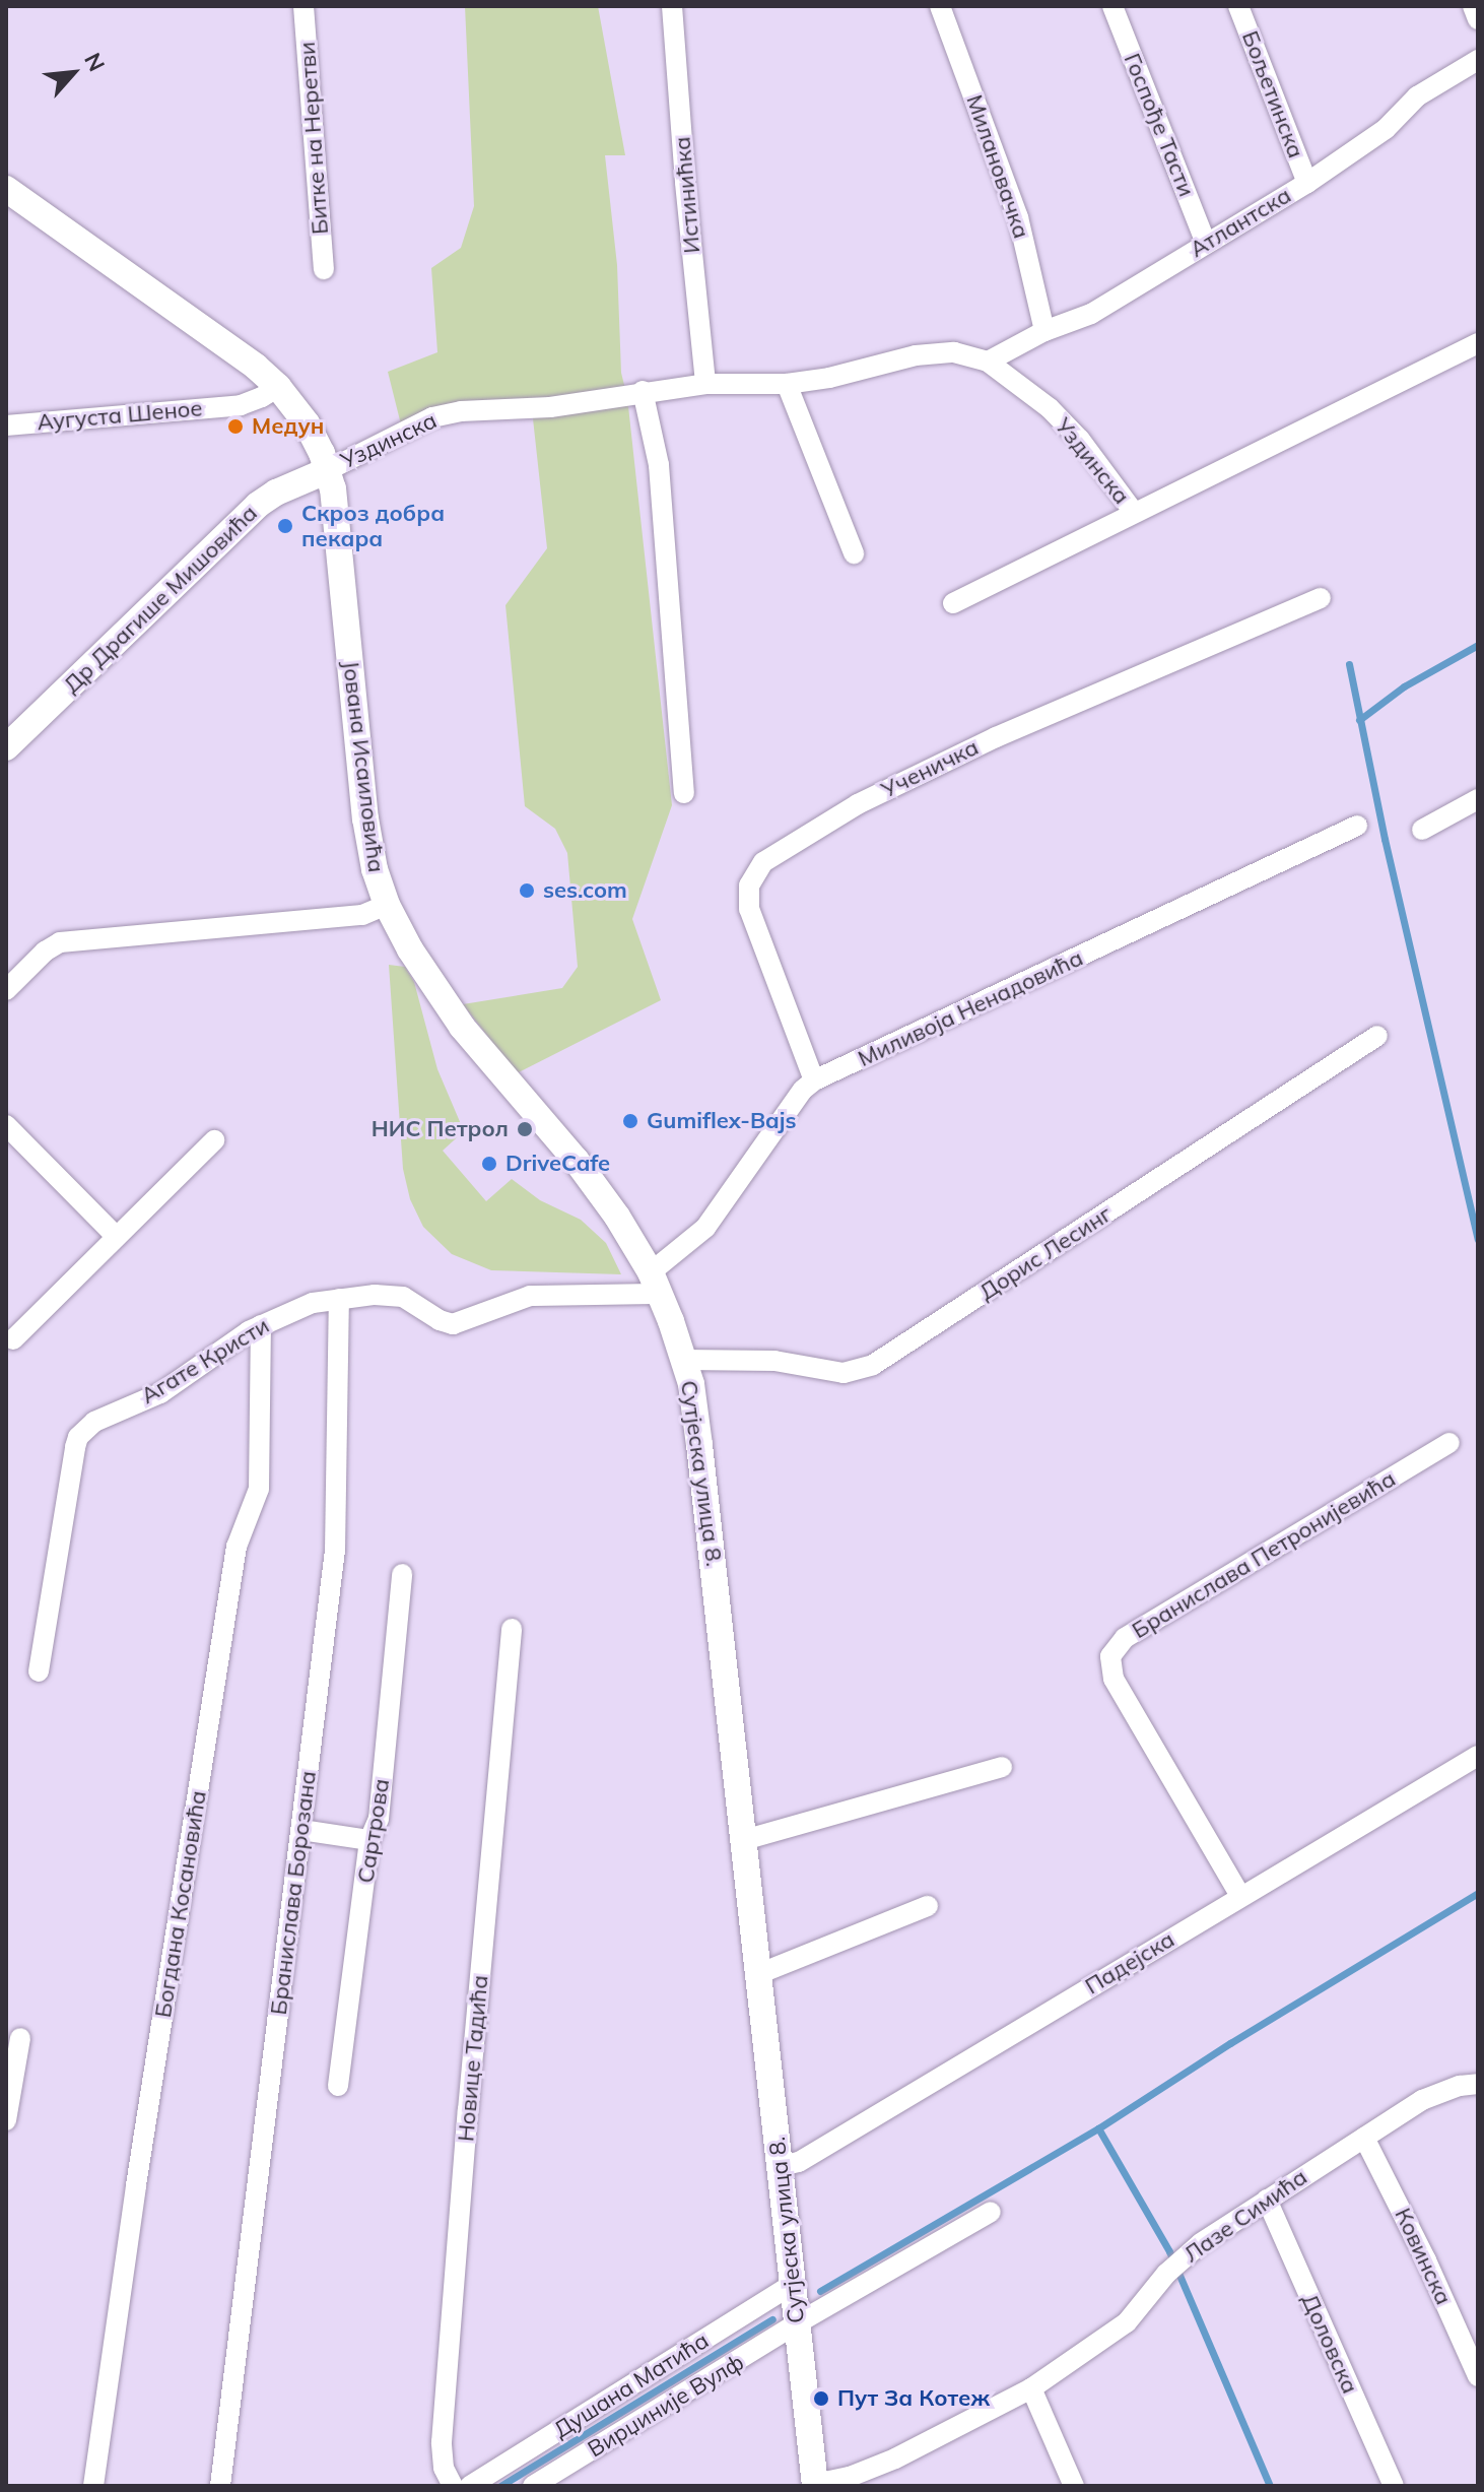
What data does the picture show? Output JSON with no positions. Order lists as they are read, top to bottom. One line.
{"streets":{"street":["Бољетинска","Госпође Тасти","Битке на Неретви","Милановачка","Истинићка","Атлантска","Аугуста Шеное","Уздинска","Др Драгише Мишовића","Јована Исаиловића","Ученичка","Миливоја Ненадовића","Дорис Лесинг","Агате Кристи","Сутјеска улица 8.","Бранислава Петронијевића","Сартрова","Бранислава Борозана","Богдана Косановића","Падејска","Новице Тадића","Лазе Симића","Ковинска","Доловска","Душана Матића","Вирџиније Вулф"]},"crossings":[["Бољетинска","Атлантска"],["Госпође Тасти","Атлантска"],["Милановачка","Атлантска"],["Истинићка","Уздинска"],["Атлантска","Уздинска"],["Аугуста Шеное","Јована Исаиловића"],["Уздинска","Др Драгише Мишовића"],["Уздинска","Јована Исаиловића"],["Др Драгише Мишовића","Јована Исаиловића"],["Јована Исаиловића","Сутјеска улица 8."],["Ученичка","Миливоја Ненадовића"],["Миливоја Ненадовића","Агате Кристи"],["Миливоја Ненадовића","Сутјеска улица 8."],["Дорис Лесинг","Сутјеска улица 8."],["Агате Кристи","Сутјеска улица 8."],["Агате Кристи","Бранислава Борозана"],["Агате Кристи","Богдана Косановића"],["Сутјеска улица 8.","Падејска"],["Сутјеска улица 8.","Лазе Симића"],["Сутјеска улица 8.","Душана Матића"],["Сутјеска улица 8.","Вирџиније Вулф"],["Бранислава Петронијевића","Падејска"],["Лазе Симића","Ковинска"],["Лазе Симића","Доловска"]],"places":["Медун","Скроз добра пекара","ses.com","Gumiflex-Bajs","НИС Петрол","DriveCafe","Пут За Котеж"],"north":"top right"}
